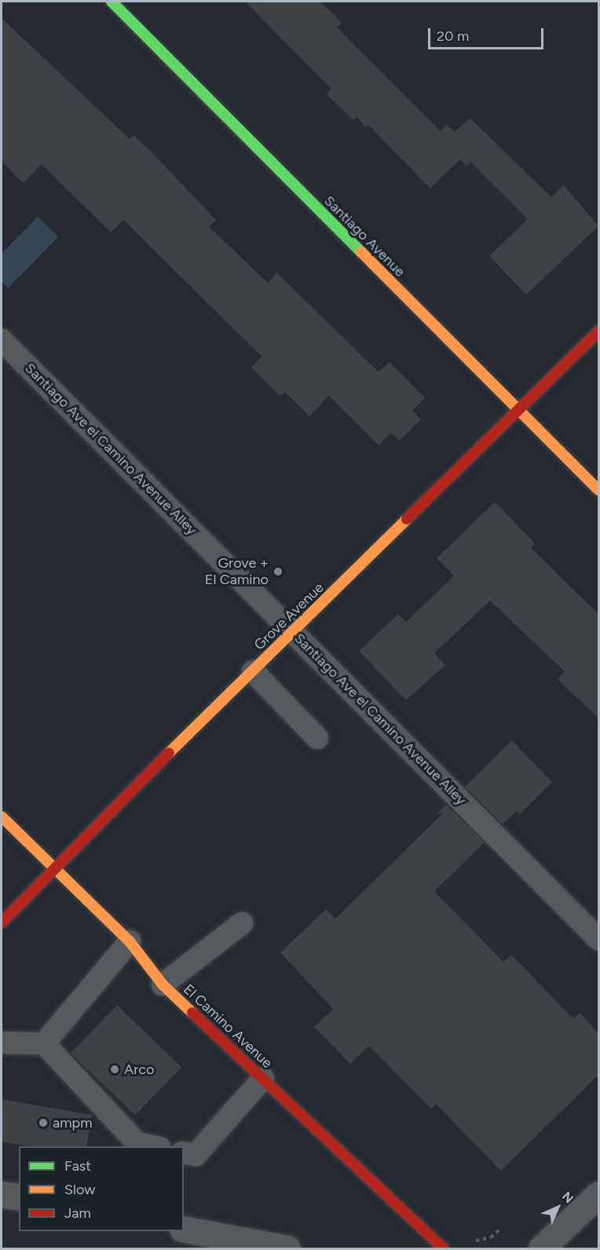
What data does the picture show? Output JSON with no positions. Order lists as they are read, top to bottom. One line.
{"streets":{"main road":["Santiago Avenue","Grove Avenue","El Camino Avenue"],"lane":["Santiago Ave el Camino Avenue Alley"]},"crossings":[["Santiago Avenue","Grove Avenue"],["Santiago Ave el Camino Avenue Alley","Grove Avenue"],["Grove Avenue","El Camino Avenue"]],"places":["Grove + El Camino","Arco","ampm"],"legend":["Fast","Slow","Jam"],"scale_bar":"20 m","north":"top right"}
